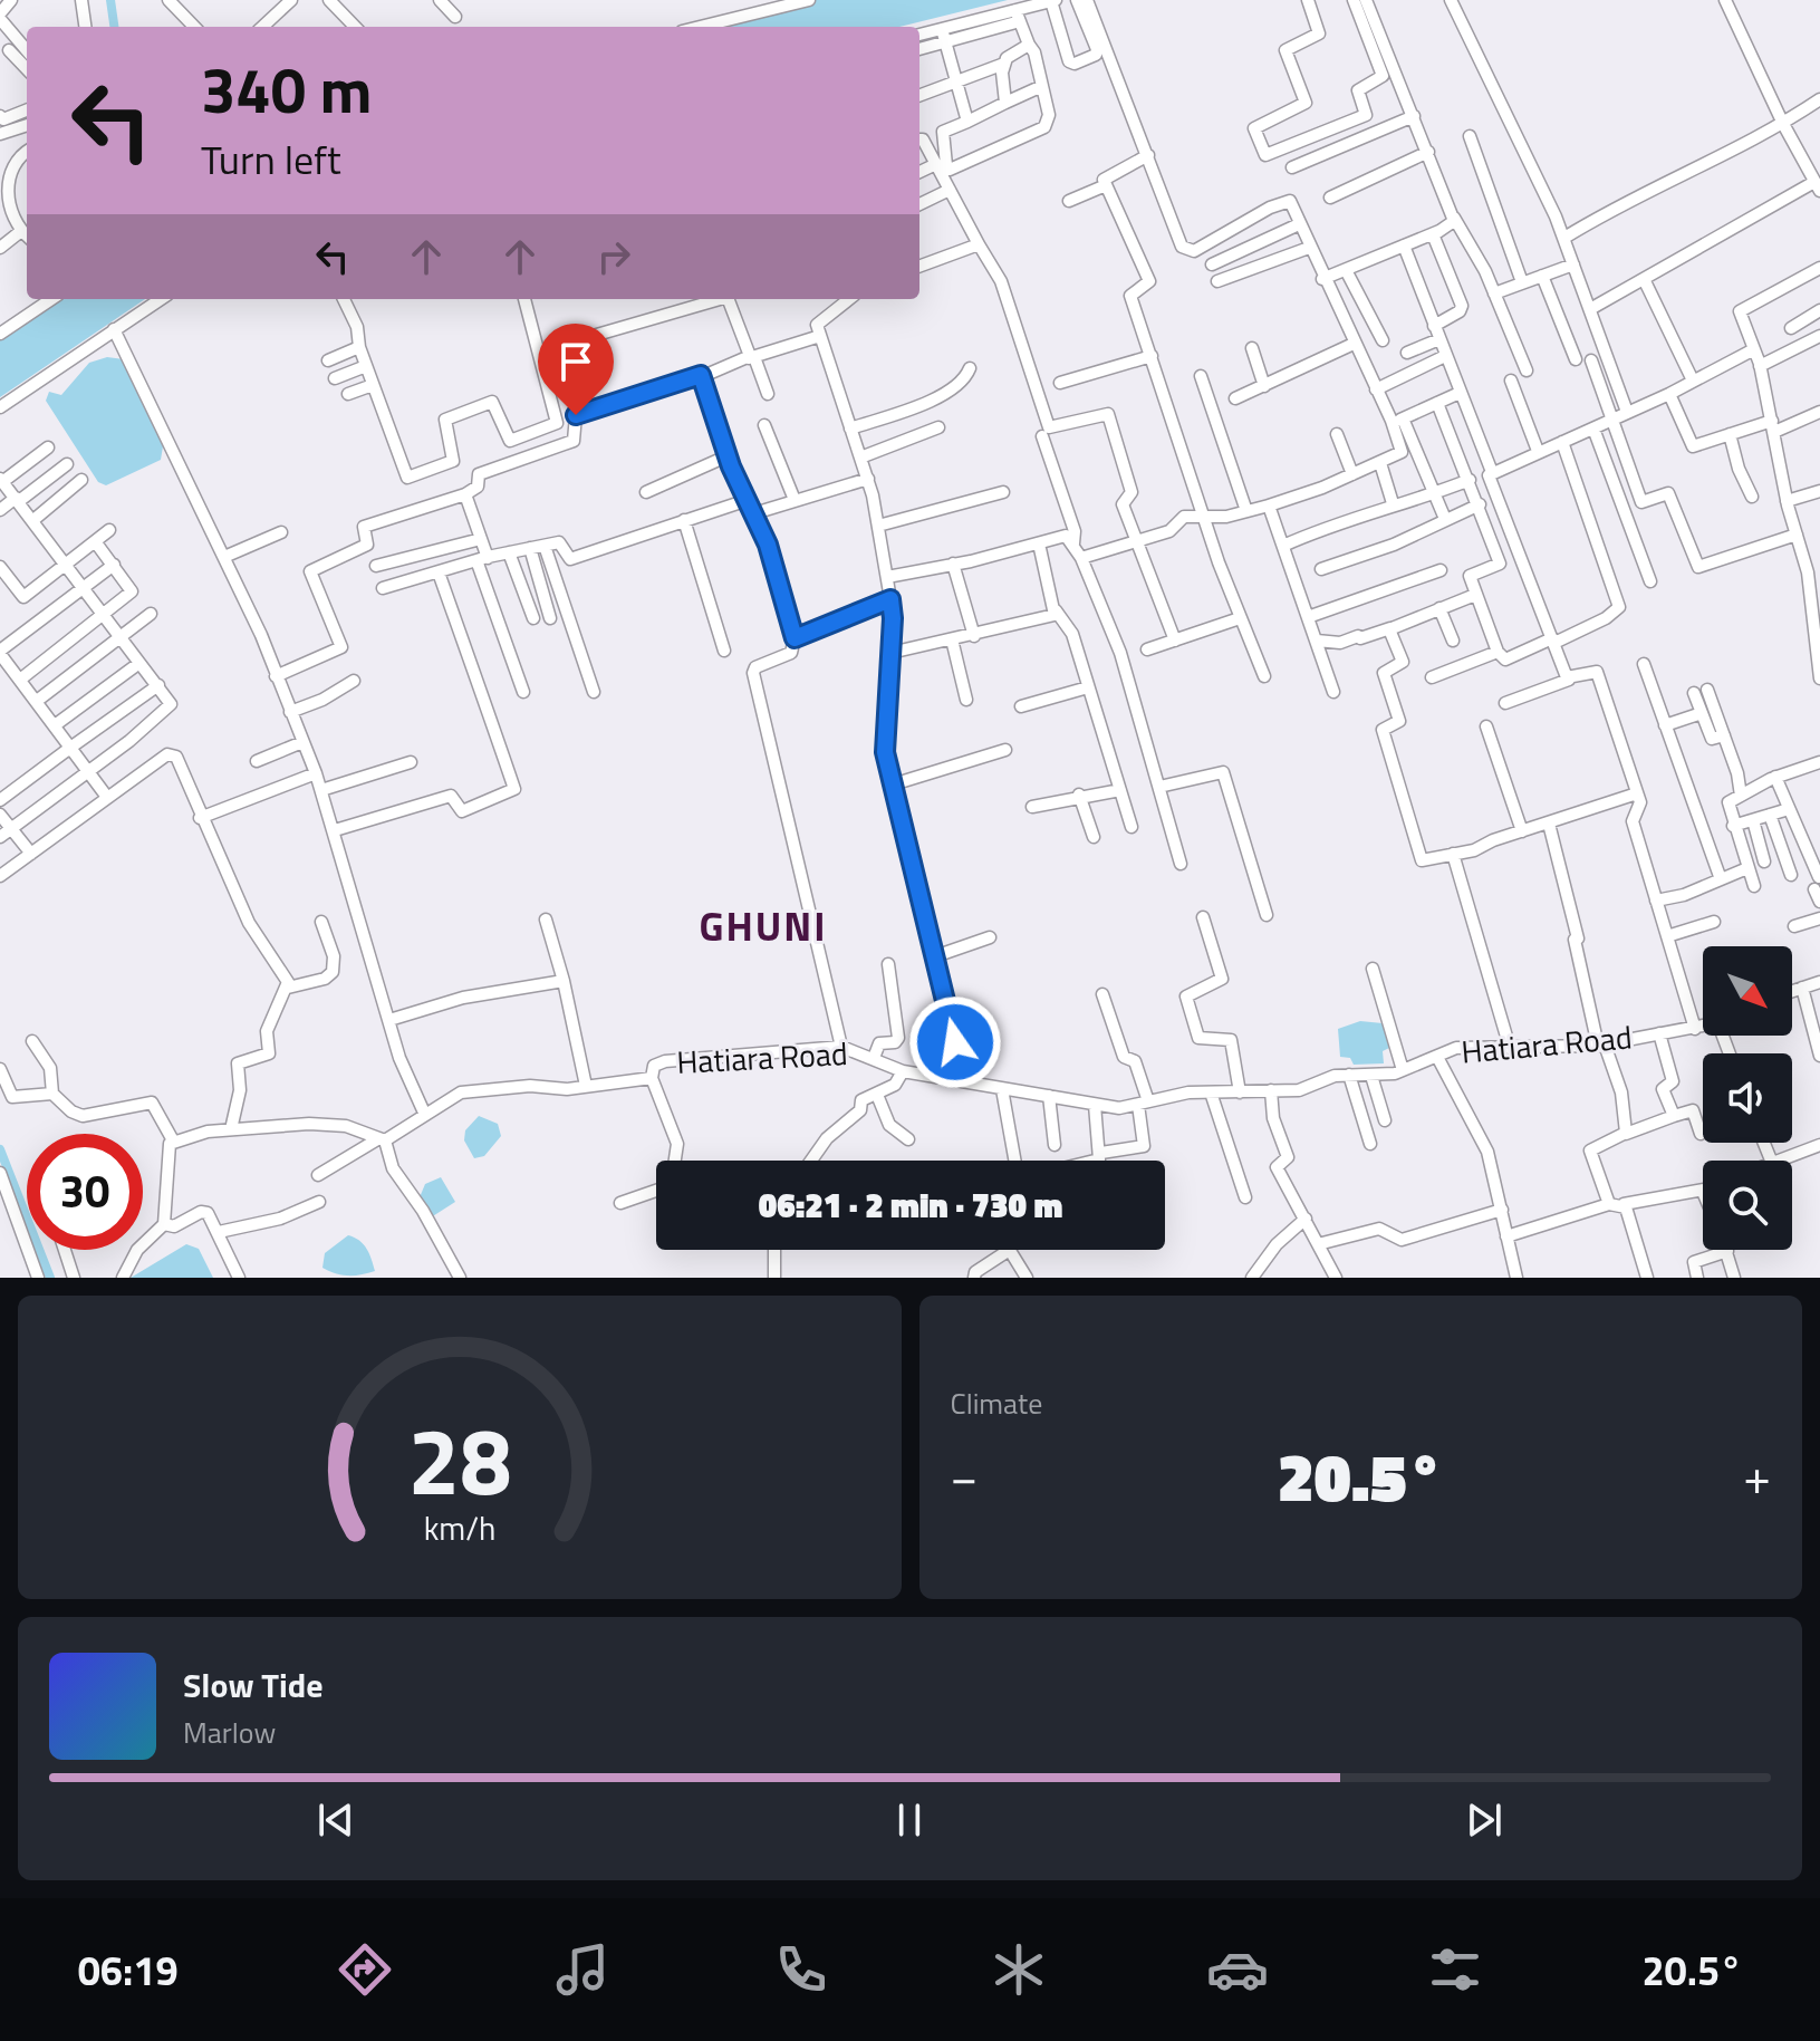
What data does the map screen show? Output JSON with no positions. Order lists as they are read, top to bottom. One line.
{"streets":{"street":["Hatiara Road"]},"districts":["GHUNI"],"north":"bottom right","page":{"turn":["340 m","Turn left"],"limit":"30","trip":"06:21 · 2 min · 730 m","tile":"Climate","heat":["−","20.5°","+"],"song":["Slow Tide","Marlow"],"tabs":["06:19","20.5°"],"gauge":["28","km/h"]}}
